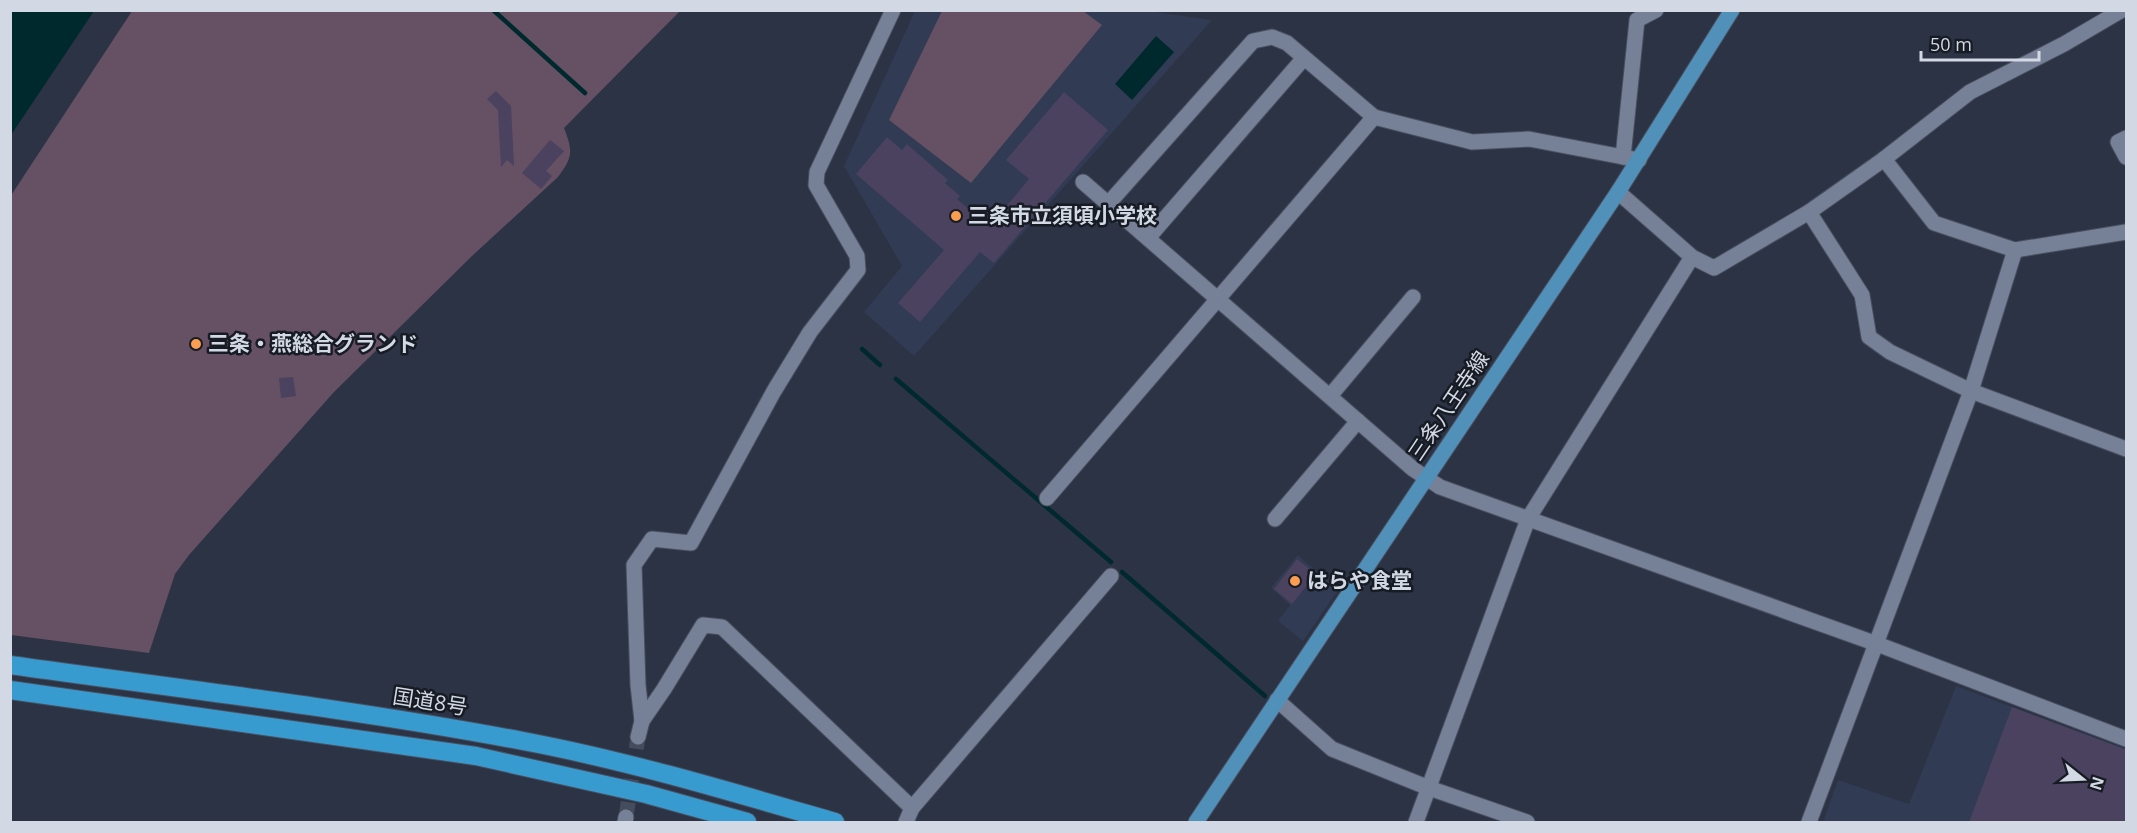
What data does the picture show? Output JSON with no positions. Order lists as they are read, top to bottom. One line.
{"streets":{"highway":["国道8号"],"main road":["三条八王寺線"]},"places":["三条市立須頃小学校","三条・燕総合グランド","はらや食堂"],"scale_bar":"50 m","north":"right"}
